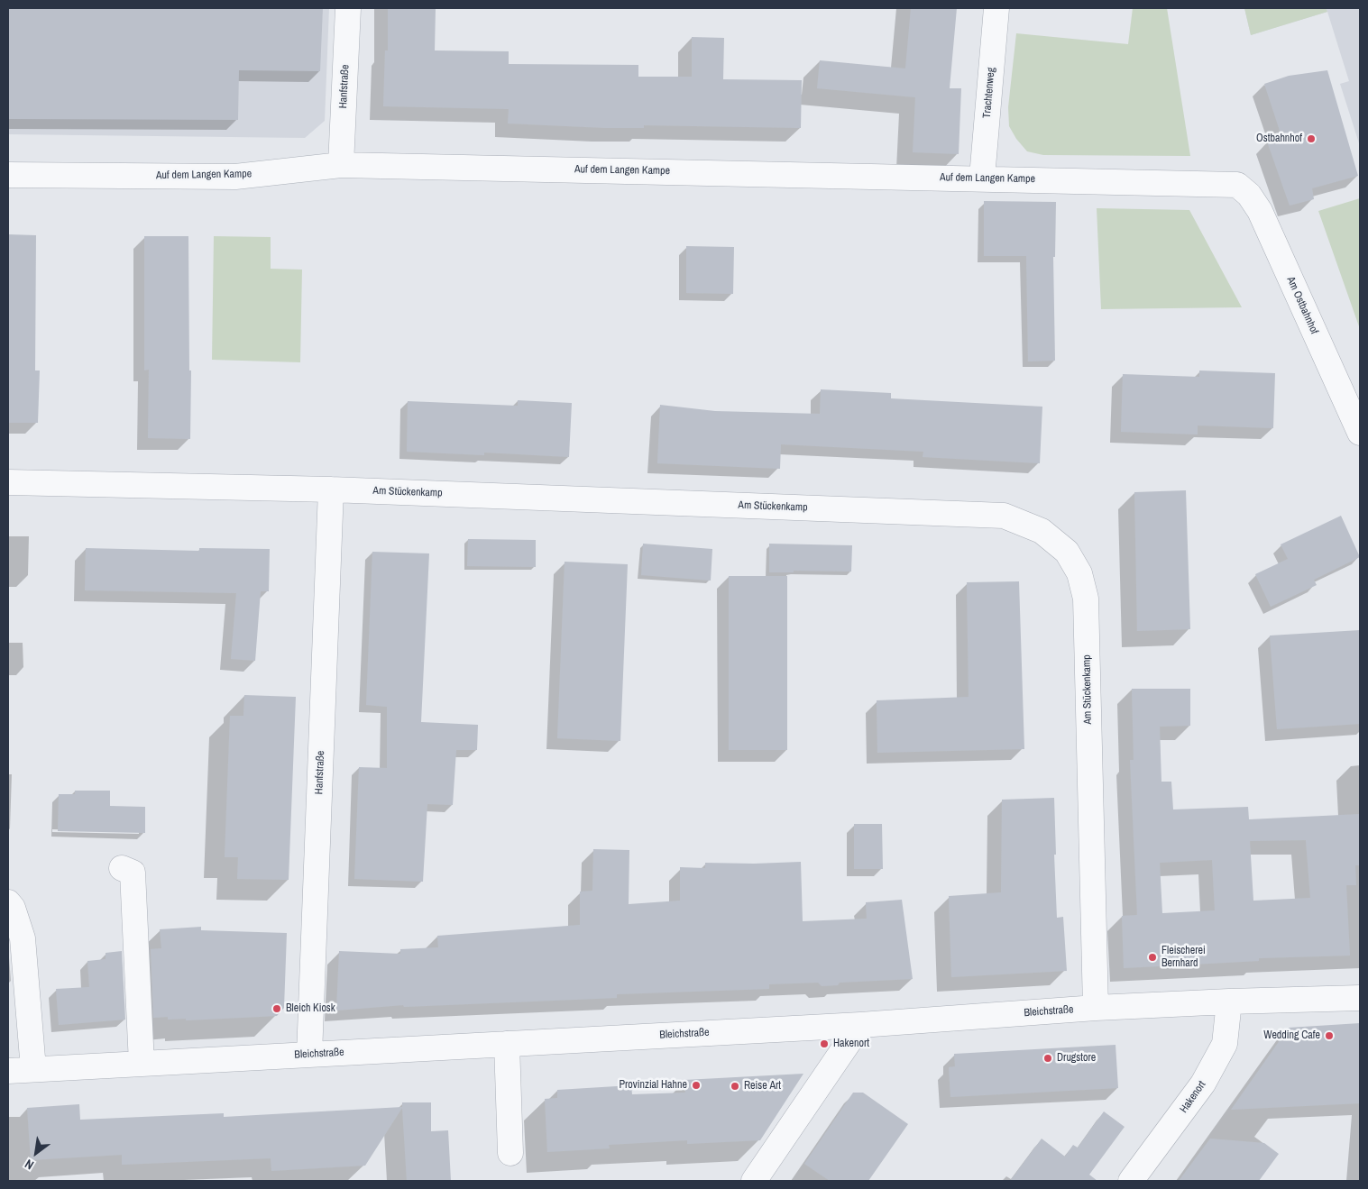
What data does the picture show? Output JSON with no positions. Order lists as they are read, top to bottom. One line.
{"streets":{"street":["Hanfstraße","Trachtenweg","Auf dem Langen Kampe","Am Ostbahnhof","Am Stückenkamp","Bleichstraße","Hakenort"]},"crossings":[["Hanfstraße","Auf dem Langen Kampe"],["Hanfstraße","Am Stückenkamp"],["Hanfstraße","Bleichstraße"],["Trachtenweg","Auf dem Langen Kampe"],["Auf dem Langen Kampe","Am Ostbahnhof"],["Am Stückenkamp","Bleichstraße"],["Bleichstraße","Hakenort"]],"places":["Ostbahnhof","Fleischerei Bernhard","Bleich Kiosk","Wedding Cafe","Hakenort","Drugstore","Provinzial Hahne","Reise Art"],"north":"bottom left"}
